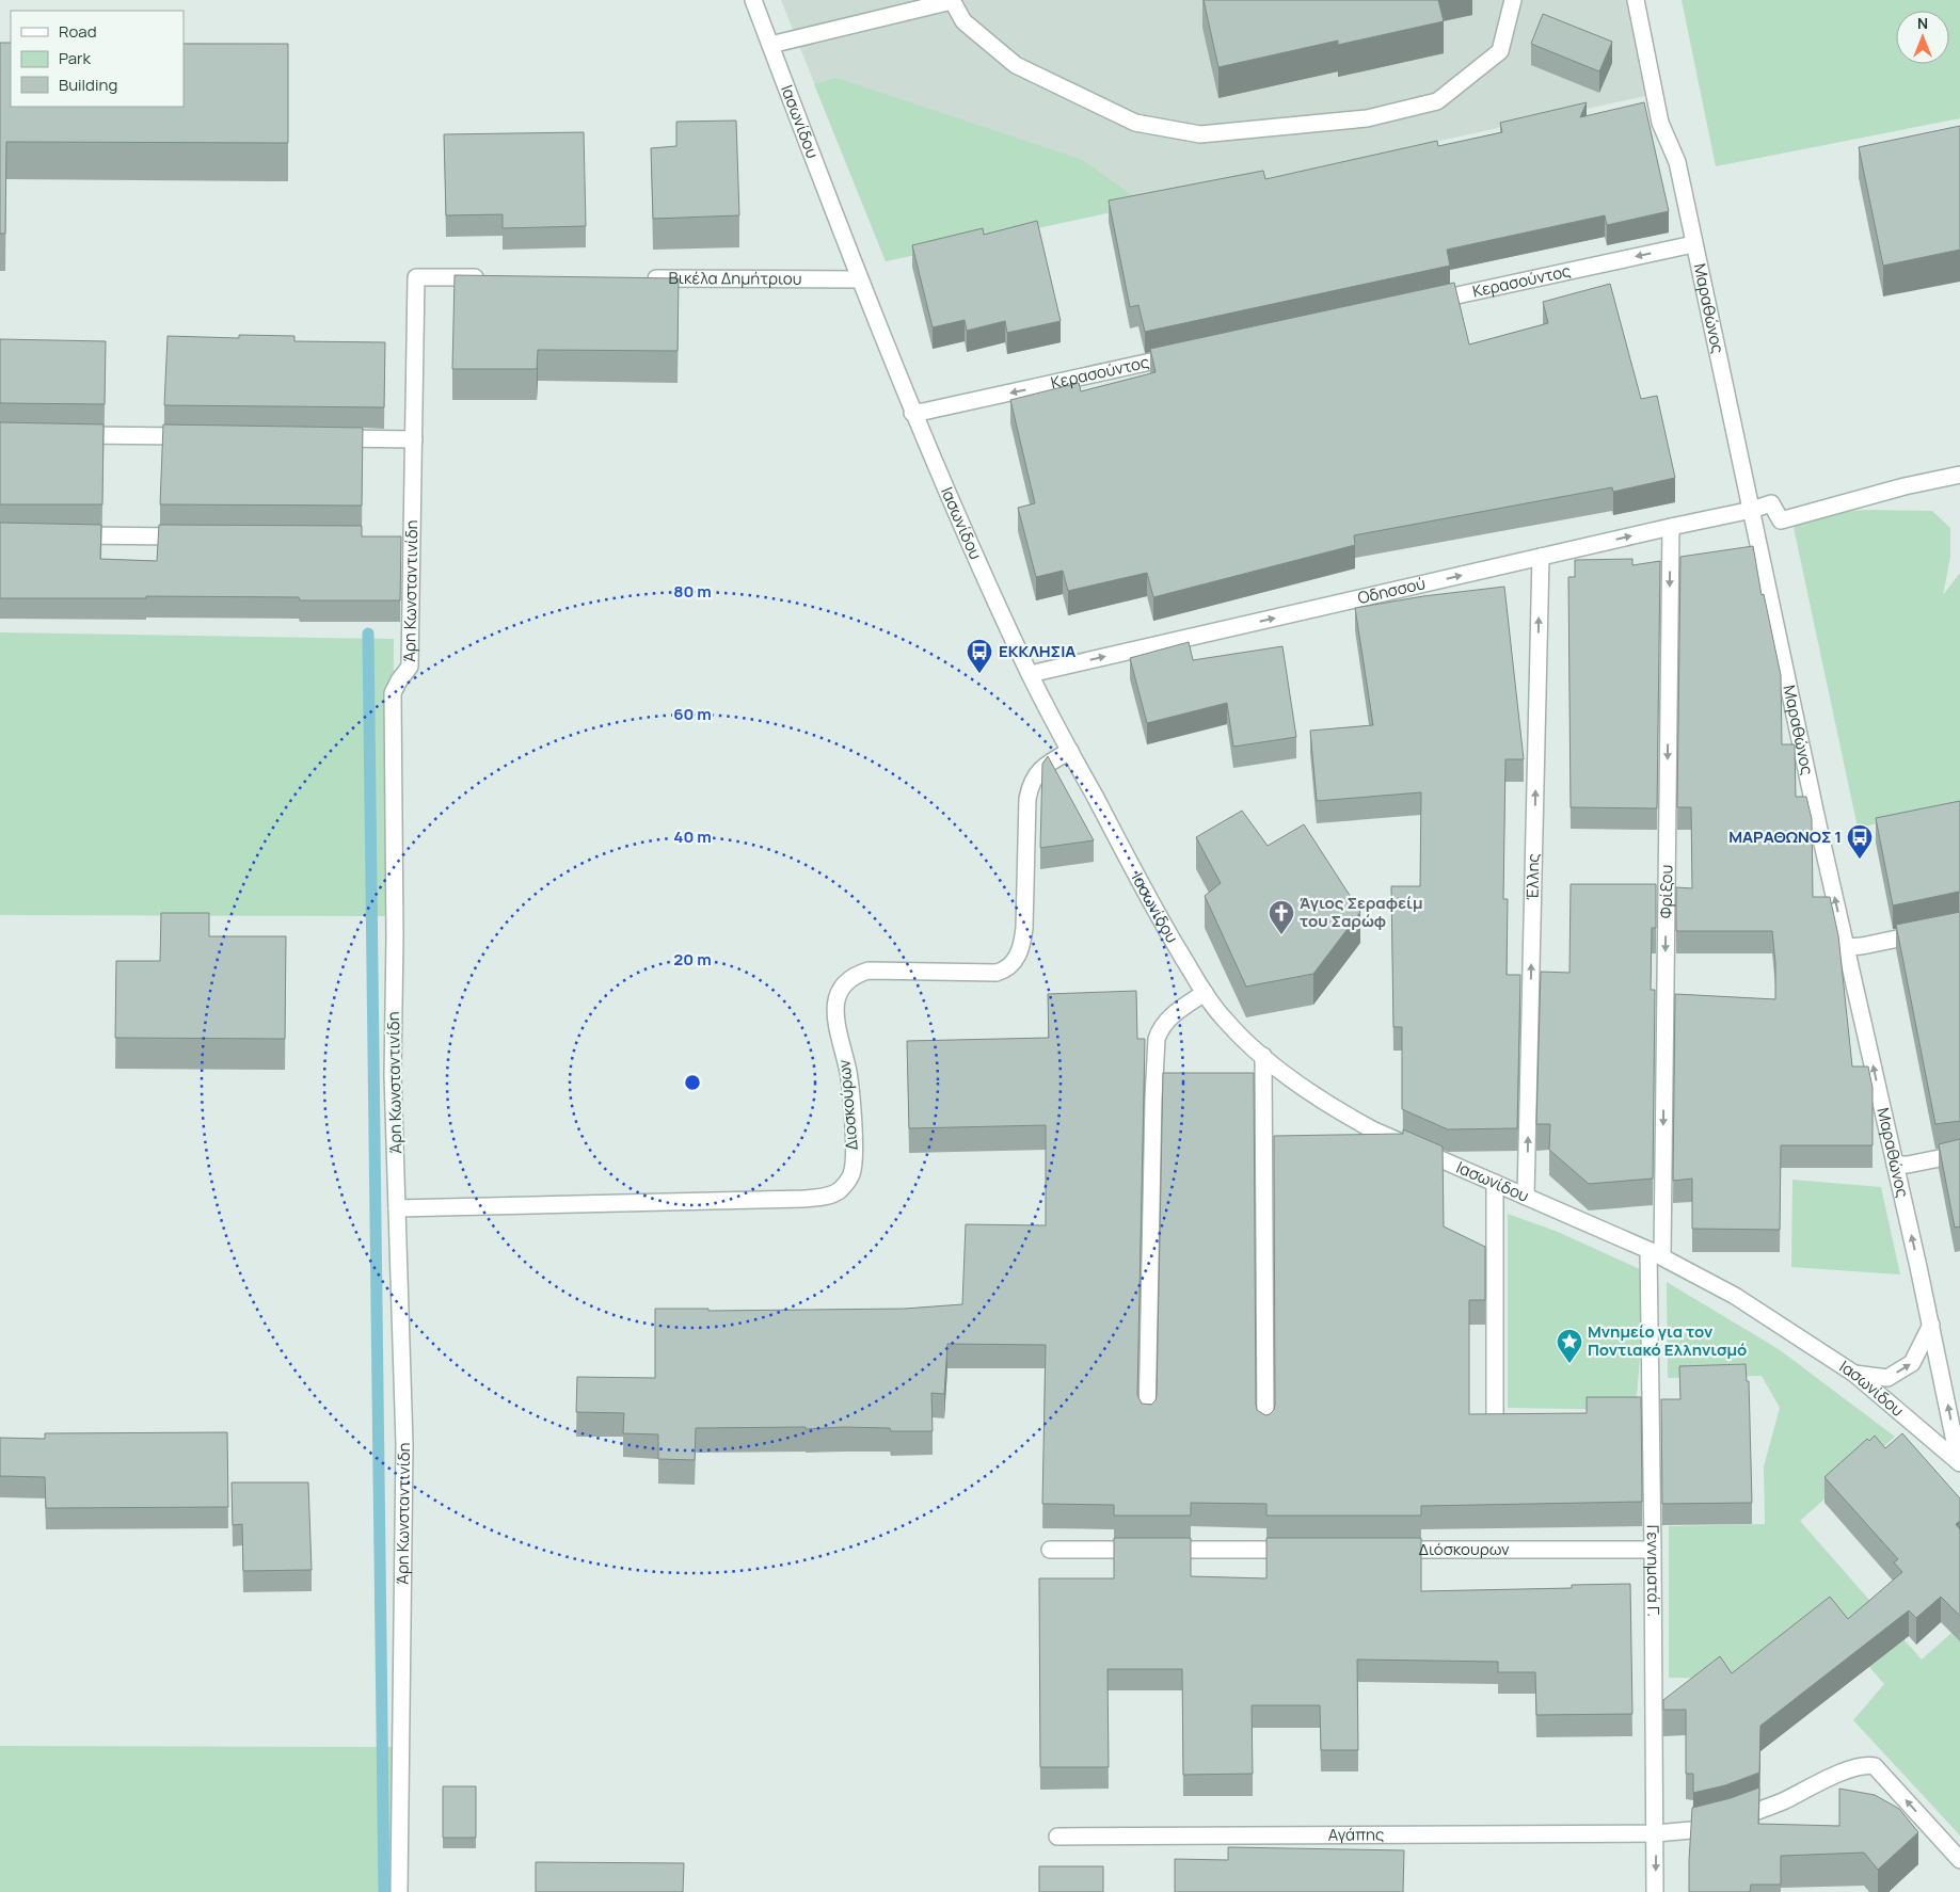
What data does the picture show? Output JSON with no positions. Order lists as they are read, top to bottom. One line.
{"streets":{"street":["Ιασωνίδου","Βικέλα Δημήτριου","Κερασούντος","Μαραθώνος","Άρη Κωνσταντινίδη","Οδησσού","Έλλης","Φρίξου","Διοσκούρων","Διόσκουρων","Γεννηματά Γ.","Αγάπης"]},"crossings":[["Ιασωνίδου","Βικέλα Δημήτριου"],["Ιασωνίδου","Κερασούντος"],["Ιασωνίδου","Μαραθώνος"],["Ιασωνίδου","Οδησσού"],["Ιασωνίδου","Έλλης"],["Ιασωνίδου","Φρίξου"],["Ιασωνίδου","Διοσκούρων"],["Ιασωνίδου","Γεννηματά Γ."],["Κερασούντος","Μαραθώνος"],["Μαραθώνος","Οδησσού"],["Άρη Κωνσταντινίδη","Διοσκούρων"],["Οδησσού","Έλλης"],["Οδησσού","Φρίξου"],["Φρίξου","Γεννηματά Γ."],["Διόσκουρων","Γεννηματά Γ."],["Γεννηματά Γ.","Αγάπης"]],"one_way":["Κερασούντος","Μαραθώνος","Οδησσού","Έλλης","Φρίξου"],"places":{"bus stop":["ΕΚΚΛΗΣΙΑ","ΜΑΡΑΘΩΝΟΣ 1"],"church":["Άγιος Σεραφείμ του Σαρώφ"],"place":["Μνημείο για τον Ποντιακό Ελληνισμό"]},"legend":["Road","Park","Building"],"north":"top","rings":["80 m","60 m","40 m","20 m"]}
